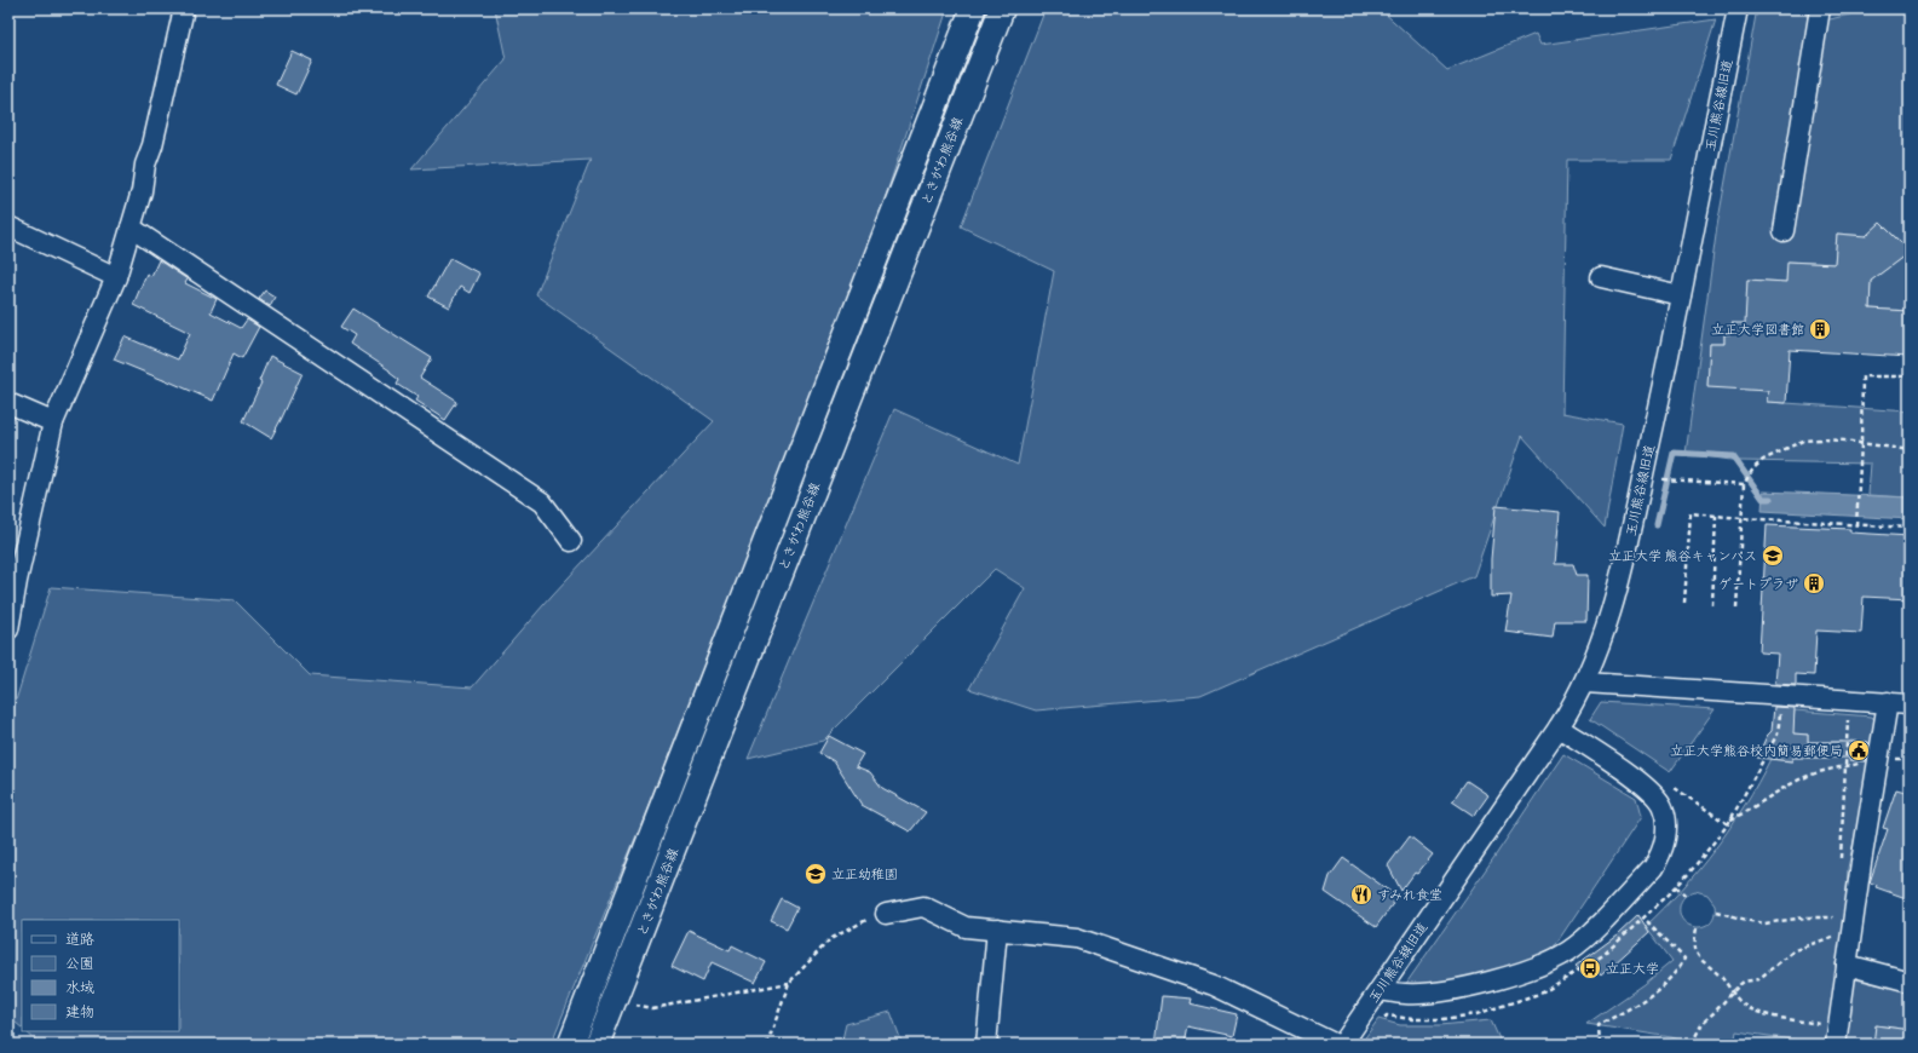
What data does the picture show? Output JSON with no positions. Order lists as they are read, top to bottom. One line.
{"streets":{"main road":["ときがわ熊谷線"],"street":["玉川熊谷線旧道"]},"places":{"building":["立正大学図書館","ゲートプラザ"],"school or university":["立正大学 熊谷キャンパス","立正幼稚園"],"public building":["立正大学熊谷校内簡易郵便局"],"restaurant":["すみれ食堂"],"bus stop":["立正大学"]},"legend":["道路","公園","水域","建物"]}
